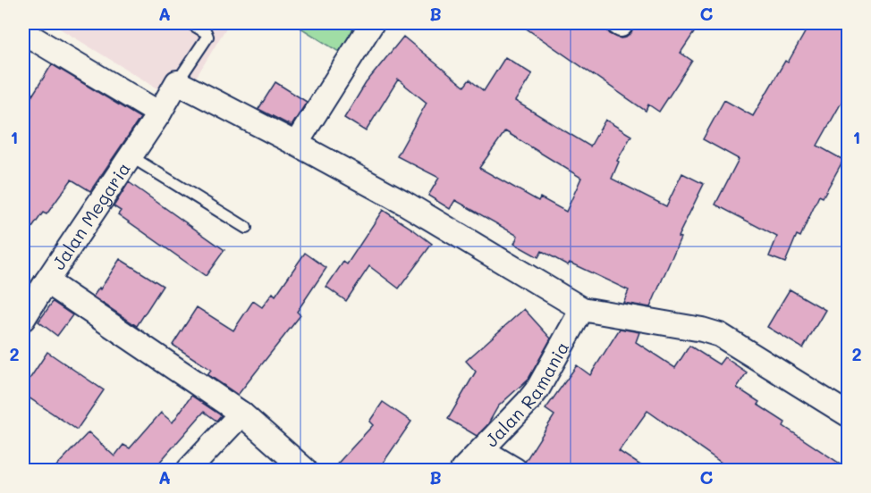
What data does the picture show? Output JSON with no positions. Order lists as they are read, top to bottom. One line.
{"streets":{"street":["Jalan Megaria","Jalan Ramania"]},"grid":{"columns":["A","B","C"],"rows":["1","2"]}}
